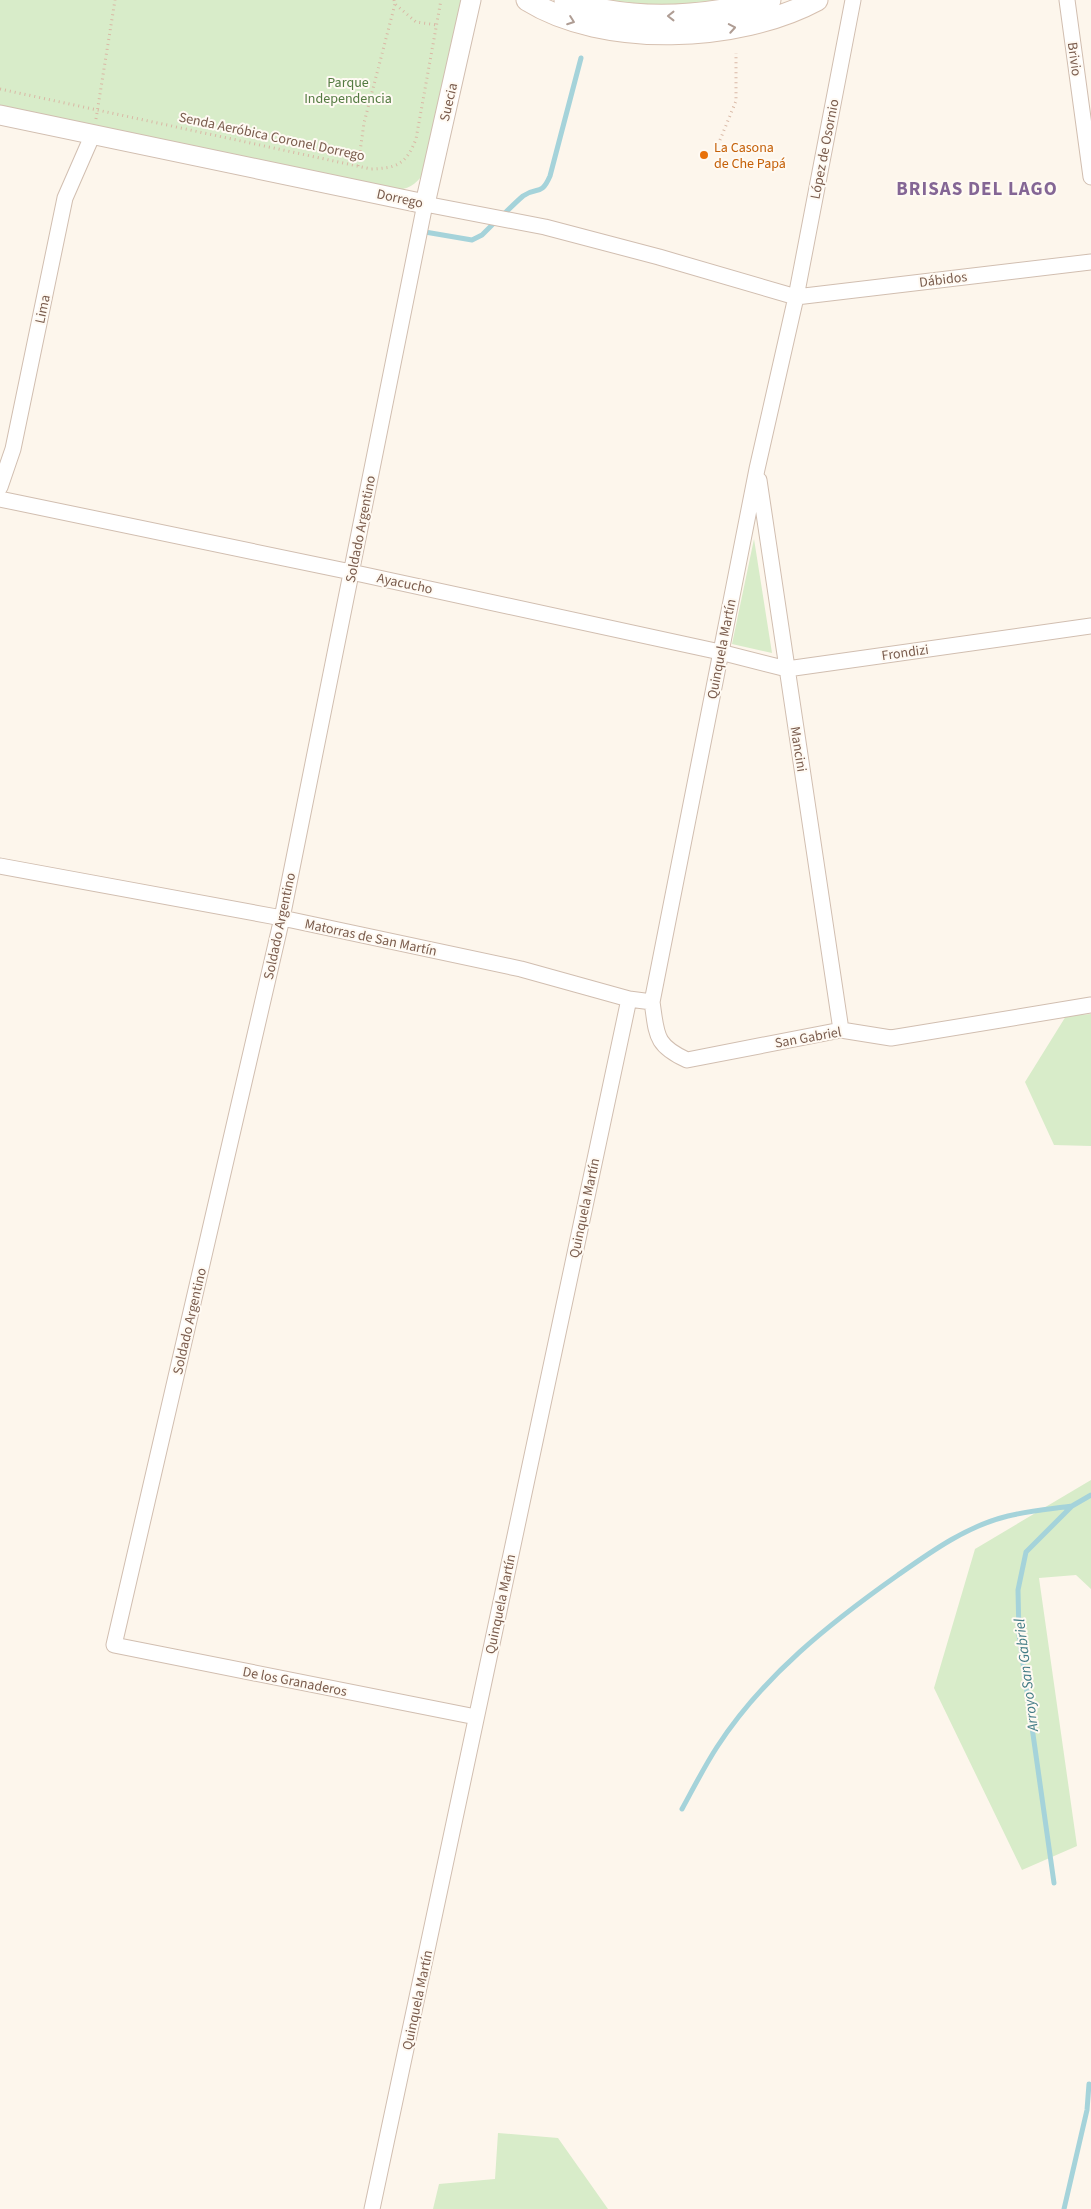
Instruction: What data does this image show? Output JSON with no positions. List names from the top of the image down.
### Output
{
  "streets": {
    "street": [
      "Brivio",
      "Suecia",
      "López de Osornio",
      "Dorrego",
      "Dábidos",
      "Lima",
      "Soldado Argentino",
      "Ayacucho",
      "Quinquela Martín",
      "Frondizi",
      "Mancini",
      "Matorras de San Martín",
      "San Gabriel",
      "De los Granaderos"
    ],
    "path": ["Senda Aeróbica Coronel Dorrego"]
  },
  "crossings": [
    ["Suecia", "Dorrego"],
    ["Suecia", "Soldado Argentino"],
    ["López de Osornio", "Dorrego"],
    ["López de Osornio", "Dábidos"],
    ["López de Osornio", "Quinquela Martín"],
    ["Dorrego", "Dábidos"],
    ["Dorrego", "Lima"],
    ["Dorrego", "Soldado Argentino"],
    ["Dorrego", "Quinquela Martín"],
    ["Dábidos", "Quinquela Martín"],
    ["Soldado Argentino", "Ayacucho"],
    ["Soldado Argentino", "Matorras de San Martín"],
    ["Soldado Argentino", "De los Granaderos"],
    ["Ayacucho", "Quinquela Martín"],
    ["Ayacucho", "Frondizi"],
    ["Quinquela Martín", "Frondizi"],
    ["Quinquela Martín", "Mancini"],
    ["Quinquela Martín", "Matorras de San Martín"],
    ["Quinquela Martín", "San Gabriel"],
    ["Quinquela Martín", "De los Granaderos"],
    ["Frondizi", "Mancini"],
    ["Mancini", "San Gabriel"],
    ["Matorras de San Martín", "San Gabriel"]
  ],
  "districts": ["BRISAS DEL LAGO"],
  "water": ["Arroyo San Gabriel"],
  "parks": ["Parque Independencia"],
  "places": ["La Casona de Che Papá"]
}
